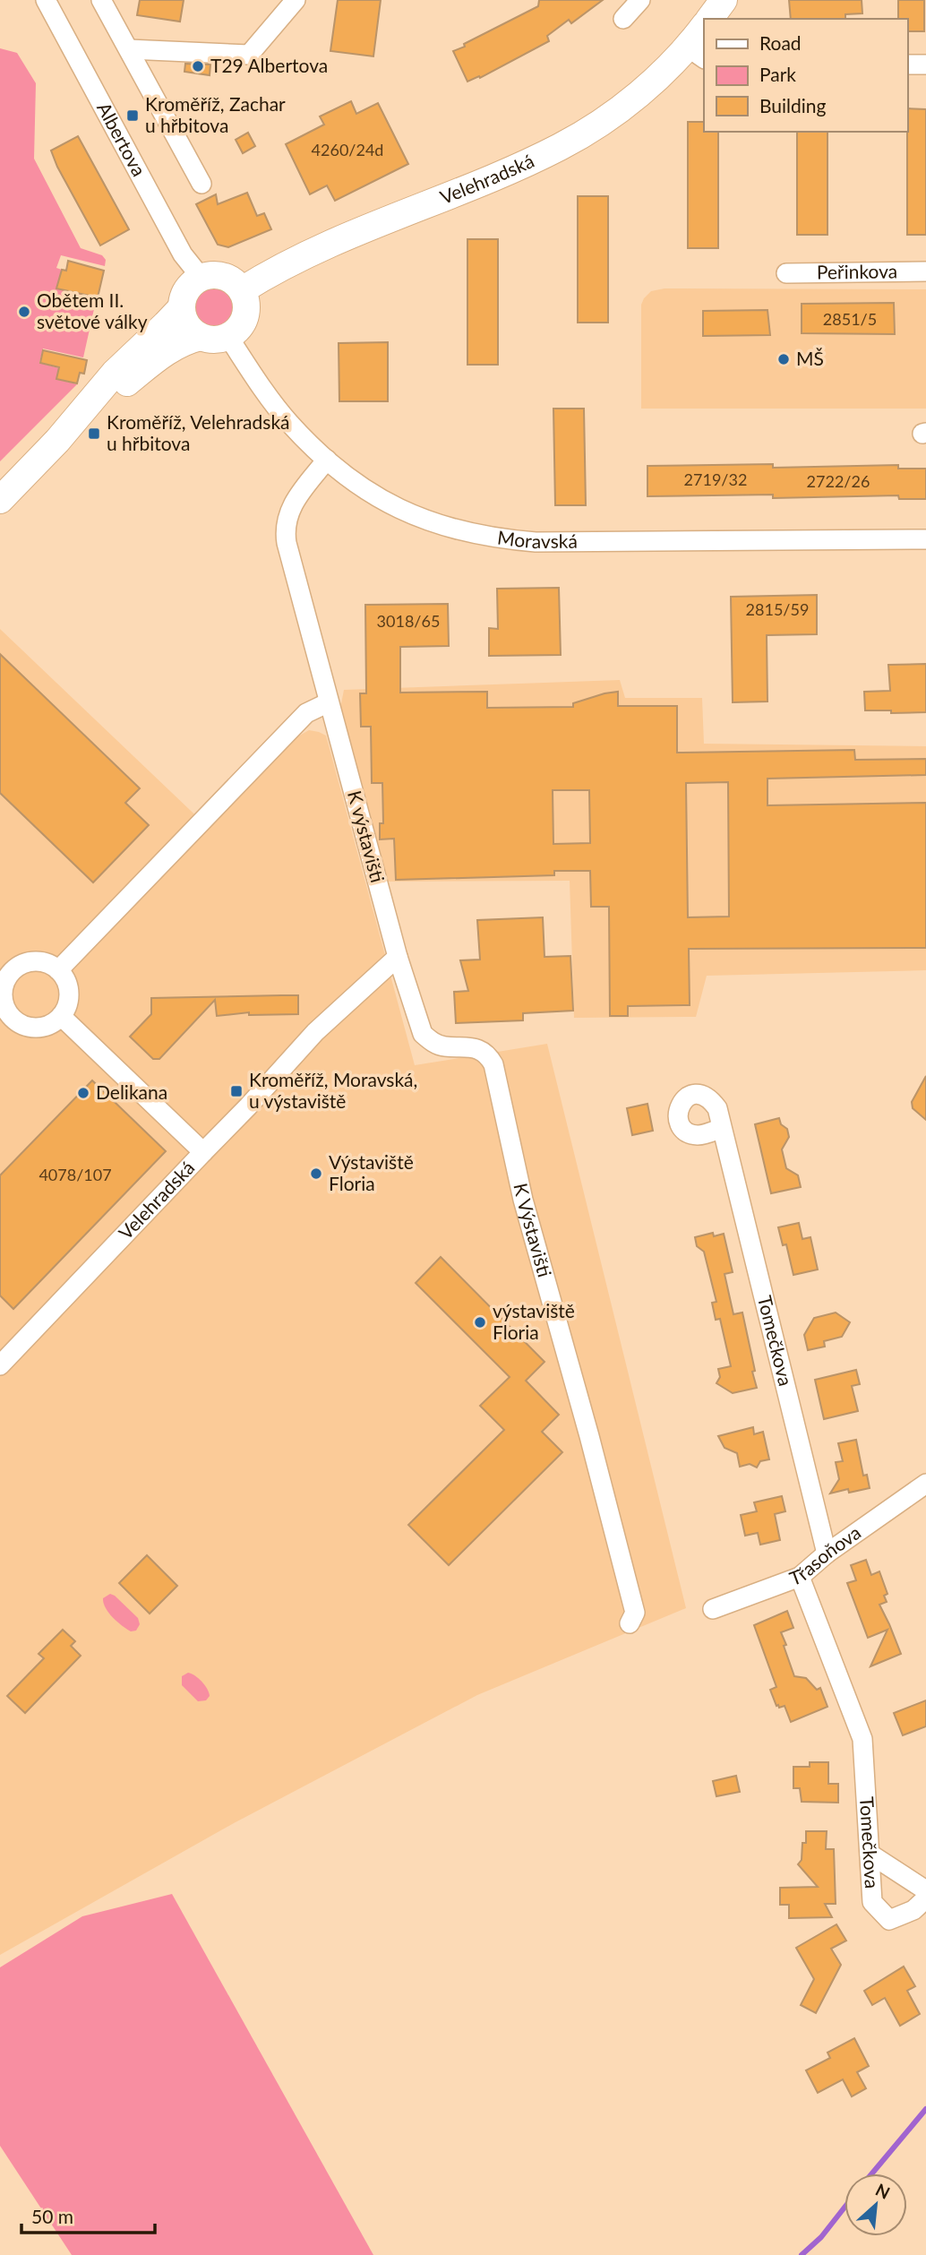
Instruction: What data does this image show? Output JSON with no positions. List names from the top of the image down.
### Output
{
  "streets": {
    "main road": ["Velehradská"],
    "street": [
      "Albertova",
      "Peřinkova",
      "Moravská",
      "K výstavišti",
      "K Výstavišti",
      "Tomečkova",
      "Třasoňova"
    ]
  },
  "crossings": [
    ["Albertova", "Velehradská"],
    ["Albertova", "Moravská"],
    ["Velehradská", "Moravská"],
    ["Moravská", "K výstavišti"],
    ["K výstavišti", "K Výstavišti"],
    ["Tomečkova", "Třasoňova"]
  ],
  "places": {
    "other": [
      "T29 Albertova",
      "Obětem II. světové války",
      "MŠ",
      "Delikana",
      "Výstaviště Floria",
      "výstaviště Floria"
    ],
    "transit": ["Kroměříž, Zachar u hřbitova", "Kroměříž, Velehradská u hřbitova", "Kroměříž, Moravská, u výstaviště"]
  },
  "house_numbers": [
    "4260/24d",
    "2851/5",
    "2719/32",
    "2722/26",
    "2815/59",
    "3018/65",
    "4078/107"
  ],
  "legend": ["Road", "Park", "Building"],
  "scale_bar": "50 m",
  "north": "top right"
}
